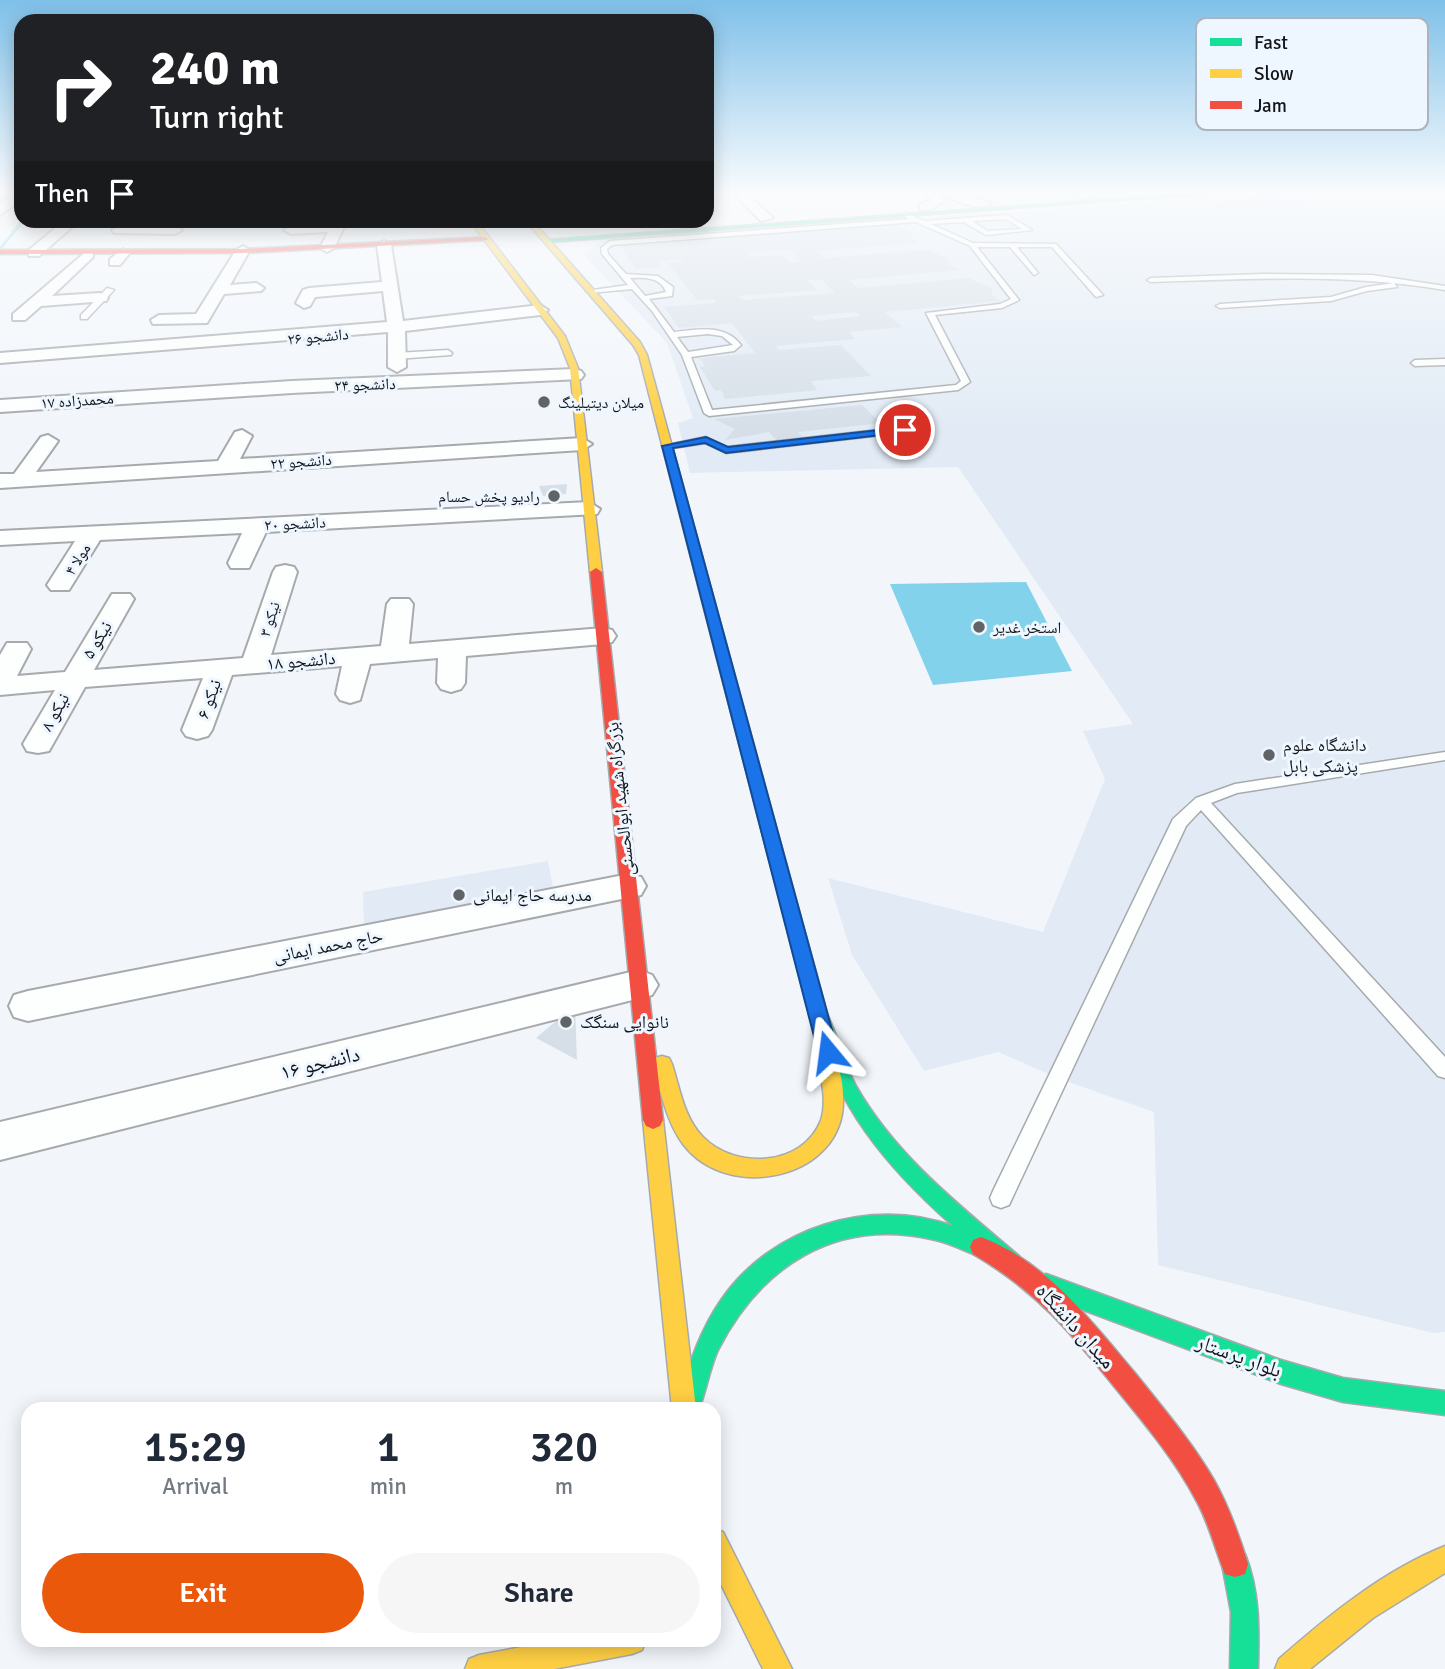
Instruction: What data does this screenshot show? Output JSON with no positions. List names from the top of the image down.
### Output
{
  "streets": {
    "main road": ["بزرگراه شهید ابوالحسنی", "میدان دانشگاه", "بلوار پرستار"],
    "street": [
      "دانشجو ۲۶",
      "دانشجو ۲۴",
      "محمدزاده ۱۷",
      "دانشجو ۲۲",
      "دانشجو ۲۰",
      "مولا ۴",
      "نیکو ۳",
      "نیکو ۵",
      "دانشجو ۱۸",
      "نیکو ۶",
      "نیکو ۸",
      "حاج محمد ایمانی",
      "دانشجو ۱۶"
    ]
  },
  "crossings": [
    ["دانشجو ۲۶", "بزرگراه شهید ابوالحسنی"],
    ["دانشجو ۲۴", "محمدزاده ۱۷"],
    ["دانشجو ۲۴", "بزرگراه شهید ابوالحسنی"],
    ["دانشجو ۲۲", "بزرگراه شهید ابوالحسنی"],
    ["دانشجو ۲۰", "مولا ۴"],
    ["دانشجو ۲۰", "بزرگراه شهید ابوالحسنی"],
    ["نیکو ۳", "دانشجو ۱۸"],
    ["نیکو ۵", "دانشجو ۱۸"],
    ["نیکو ۵", "نیکو ۸"],
    ["دانشجو ۱۸", "نیکو ۶"],
    ["دانشجو ۱۸", "نیکو ۸"],
    ["دانشجو ۱۸", "بزرگراه شهید ابوالحسنی"],
    ["بزرگراه شهید ابوالحسنی", "حاج محمد ایمانی"],
    ["بزرگراه شهید ابوالحسنی", "دانشجو ۱۶"],
    ["میدان دانشگاه", "بلوار پرستار"]
  ],
  "places": [
    "میلان دیتیلینگ",
    "رادیو پخش حسام",
    "استخر غدیر",
    "دانشگاه علوم پزشکی بابل",
    "مدرسه حاج ایمانی",
    "نانوایی سنگک"
  ],
  "legend": ["Fast", "Slow", "Jam"],
  "page": {
    "turn": ["240 m", "Turn right"],
    "then": "Then",
    "eta": [
      "15:29",
      "Arrival",
      "1",
      "min",
      "320",
      "m"
    ],
    "buttons": ["Exit", "Share"]
  }
}
